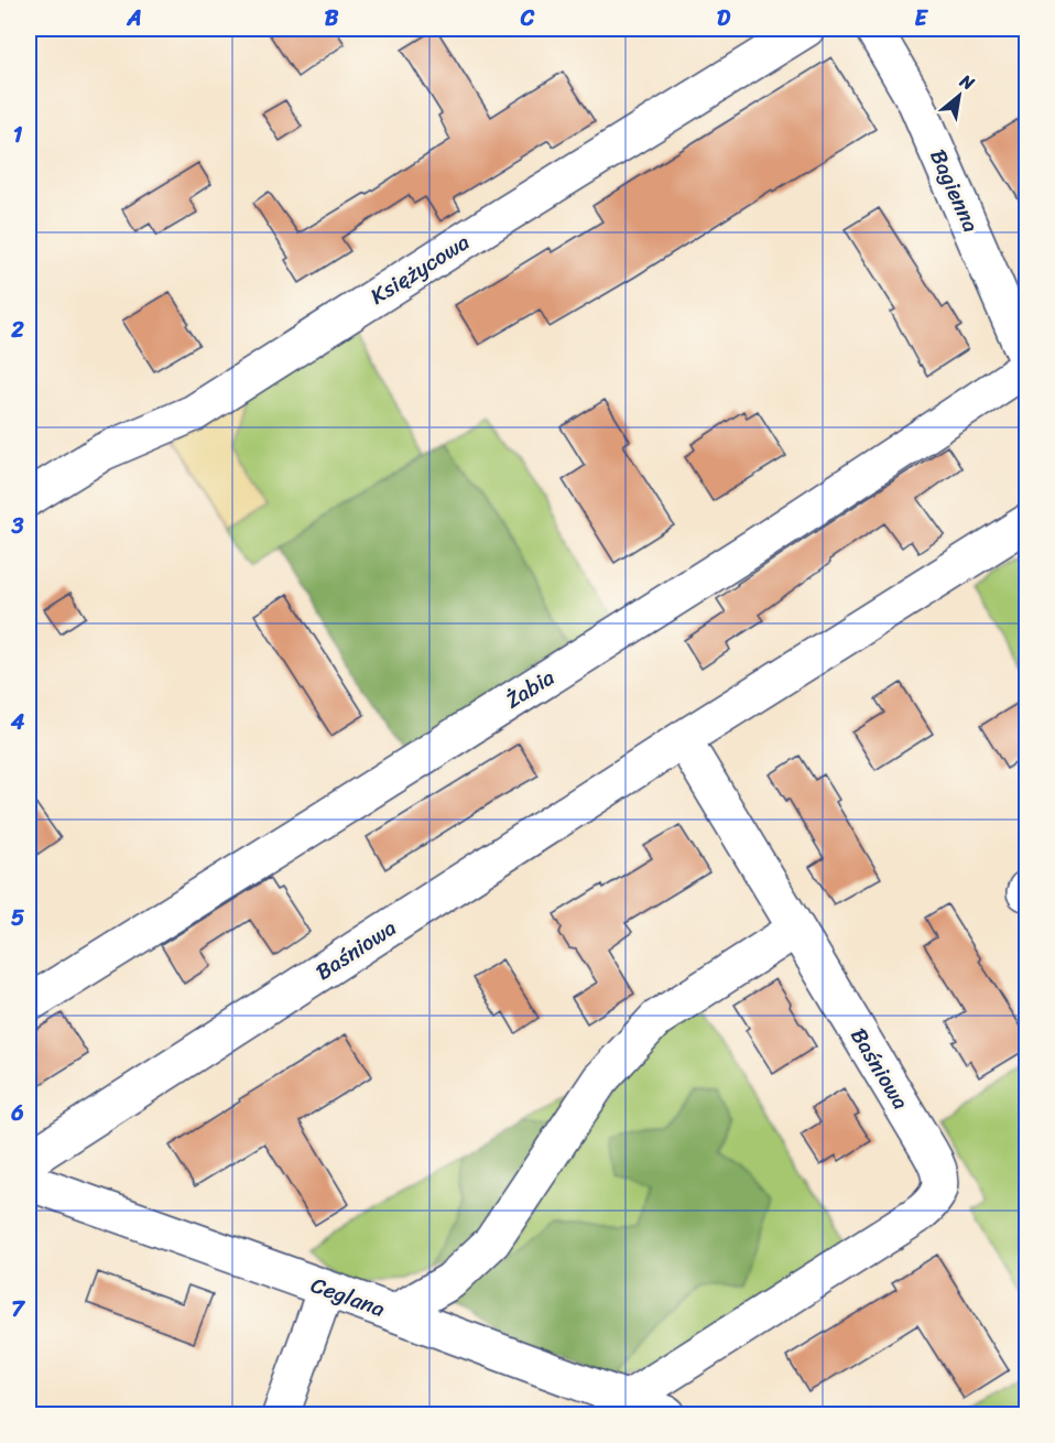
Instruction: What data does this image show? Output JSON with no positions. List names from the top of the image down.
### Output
{
  "streets": {
    "street": [
      "Bagienna",
      "Księżycowa",
      "Żabia",
      "Baśniowa",
      "Ceglana"
    ]
  },
  "crossings": [
    ["Baśniowa", "Ceglana"]
  ],
  "north": "top right",
  "grid": {
    "columns": [
      "A",
      "B",
      "C",
      "D",
      "E"
    ],
    "rows": [
      "1",
      "2",
      "3",
      "4",
      "5",
      "6",
      "7"
    ]
  }
}
